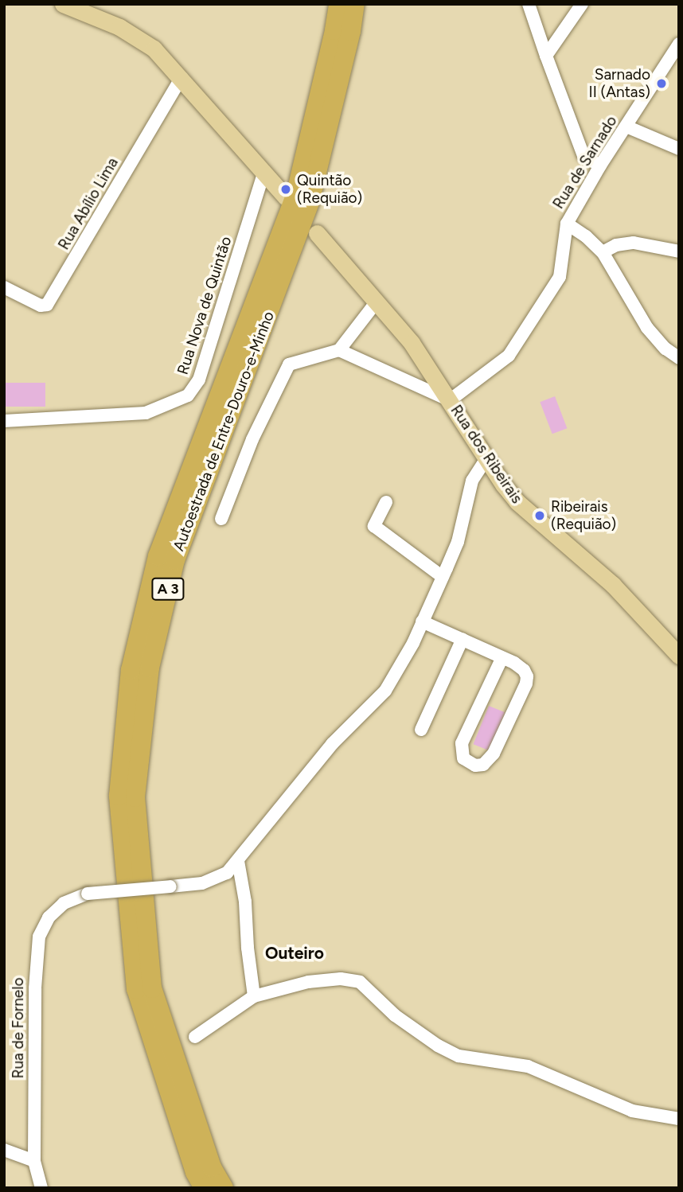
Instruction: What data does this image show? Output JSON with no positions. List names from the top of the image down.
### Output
{
  "streets": {
    "highway": ["Autoestrada de Entre-Douro-e-Minho", "A 3"],
    "main road": ["Rua dos Ribeirais"],
    "street": [
      "Rua de Sarnado",
      "Rua Abílio Lima",
      "Rua Nova de Quintão",
      "Rua de Fornelo"
    ]
  },
  "crossings": [
    ["Rua de Sarnado", "Rua dos Ribeirais"],
    ["Rua dos Ribeirais", "Rua de Fornelo"]
  ],
  "districts": ["Outeiro"],
  "places": ["Sarnado II (Antas)", "Quintão (Requião)", "Ribeirais (Requião)"]
}
